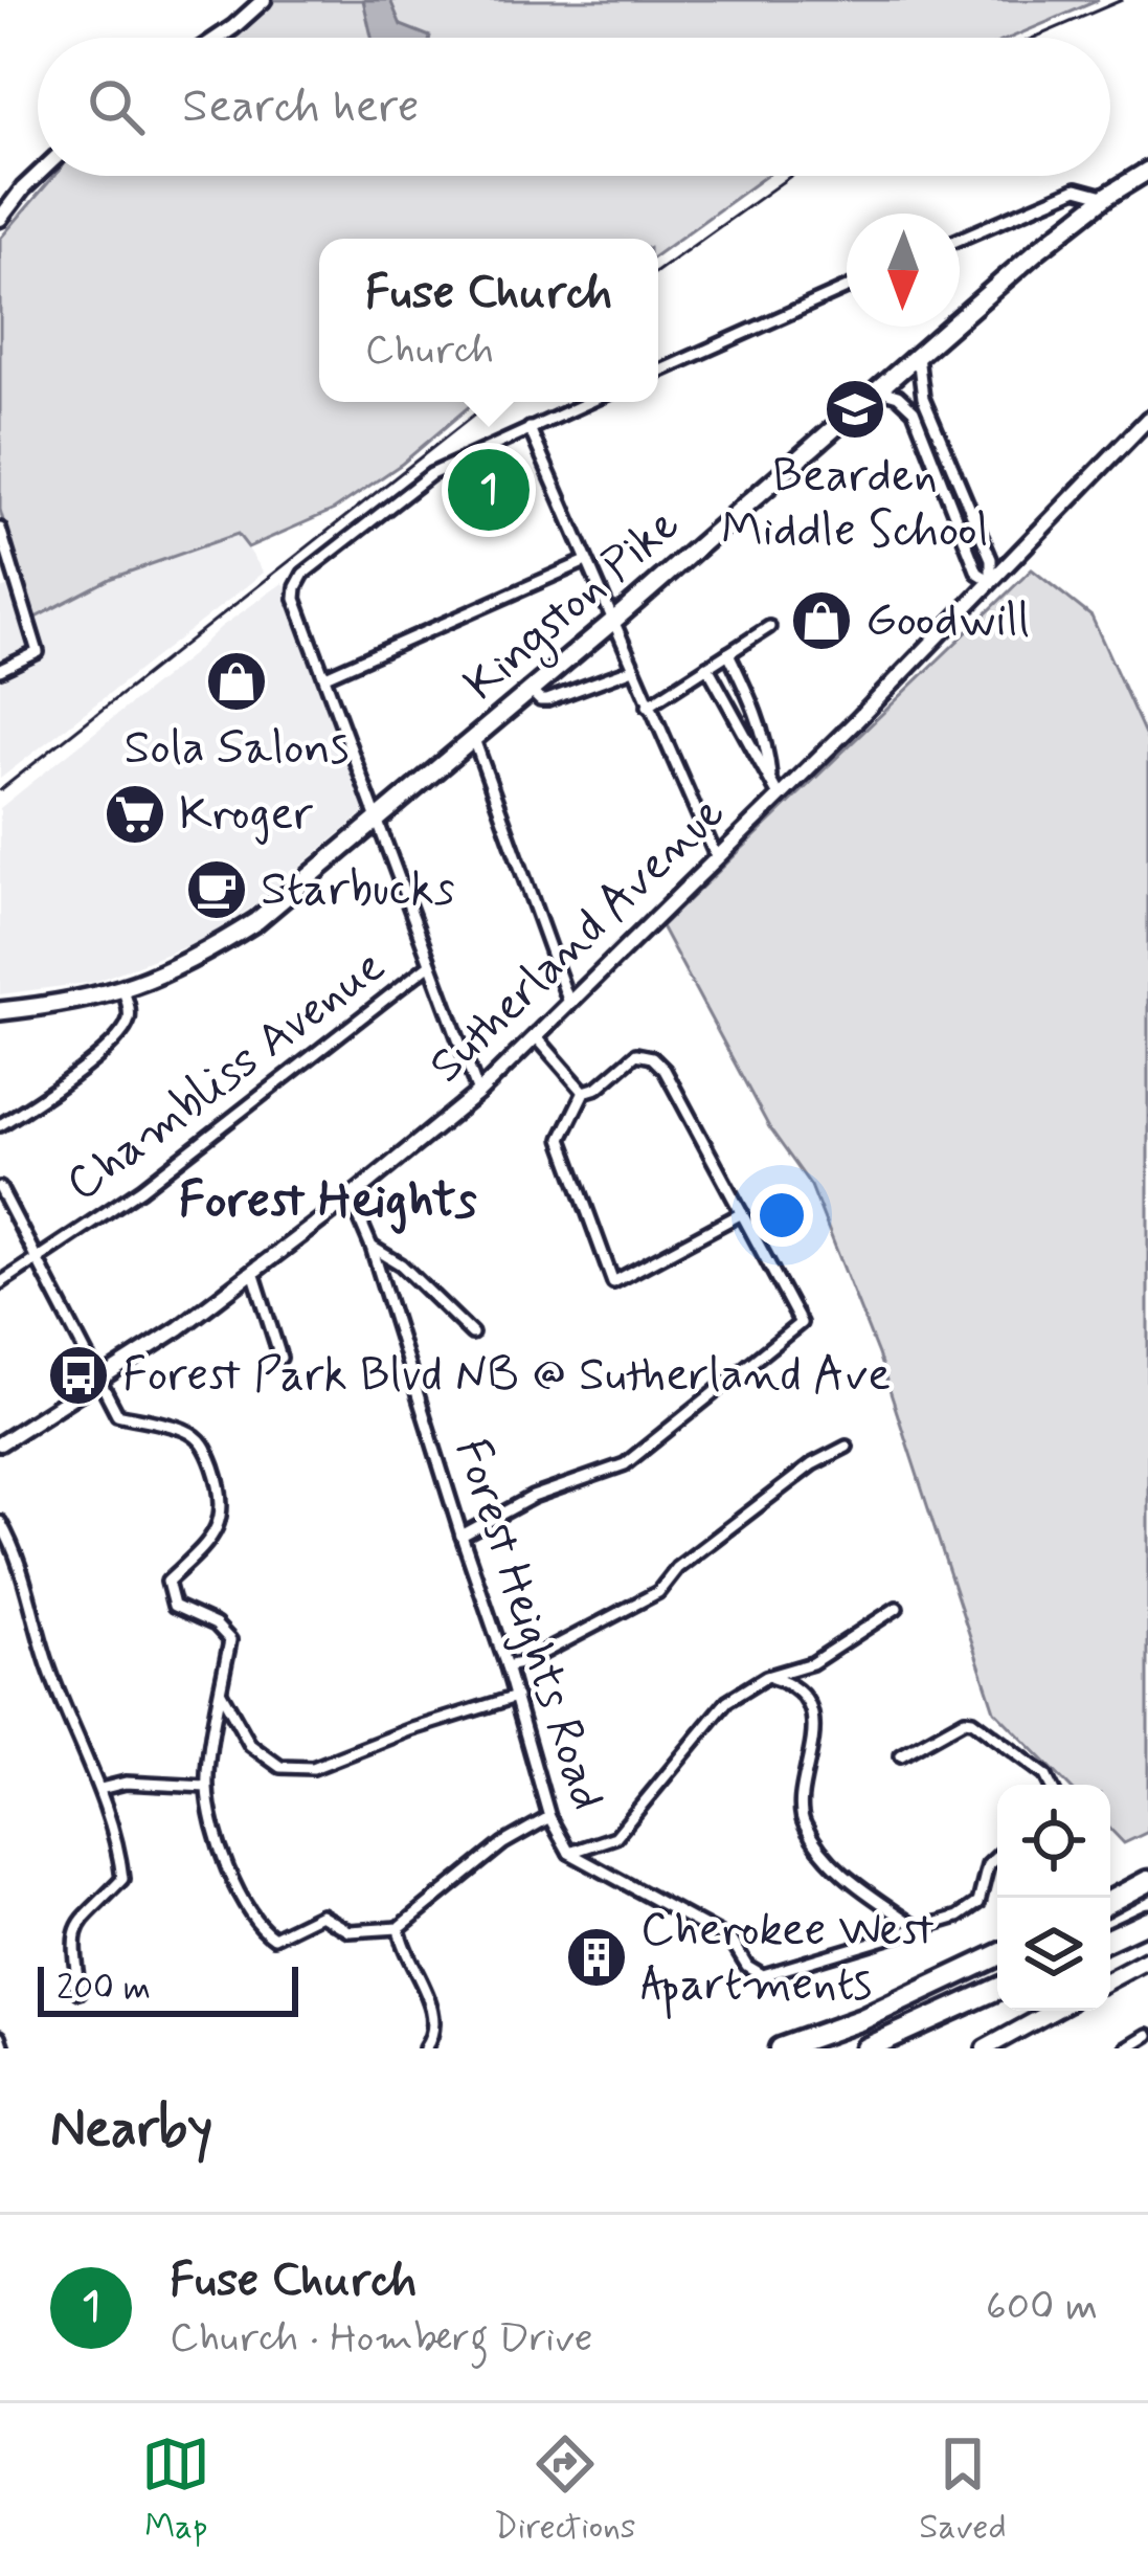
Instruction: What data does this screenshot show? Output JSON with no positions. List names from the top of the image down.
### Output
{
  "streets": {
    "main road": ["Kingston Pike"],
    "street": ["Sutherland Avenue", "Chambliss Avenue", "Forest Heights Road"]
  },
  "crossings": [
    ["Sutherland Avenue", "Forest Heights Road"]
  ],
  "districts": ["Forest Heights"],
  "places": {
    "school or university": ["Bearden Middle School"],
    "shop": ["Goodwill", "Sola Salons"],
    "supermarket": ["Kroger"],
    "cafe": ["Starbucks"],
    "bus stop": ["Forest Park Blvd NB @ Sutherland Ave"],
    "building": ["Cherokee West Apartments"]
  },
  "scale_bar": "200 m",
  "north": "bottom",
  "page": {
    "search": "Search here",
    "popup": ["Fuse Church", "Church"],
    "pins": "1",
    "scale": "200 m",
    "heading": "Nearby",
    "list": [
      {
        "mark": "1",
        "name": "Fuse Church",
        "note": "Church · Homberg Drive",
        "value": "600 m"
      }
    ],
    "nav": ["Map", "Directions", "Saved"]
  }
}
